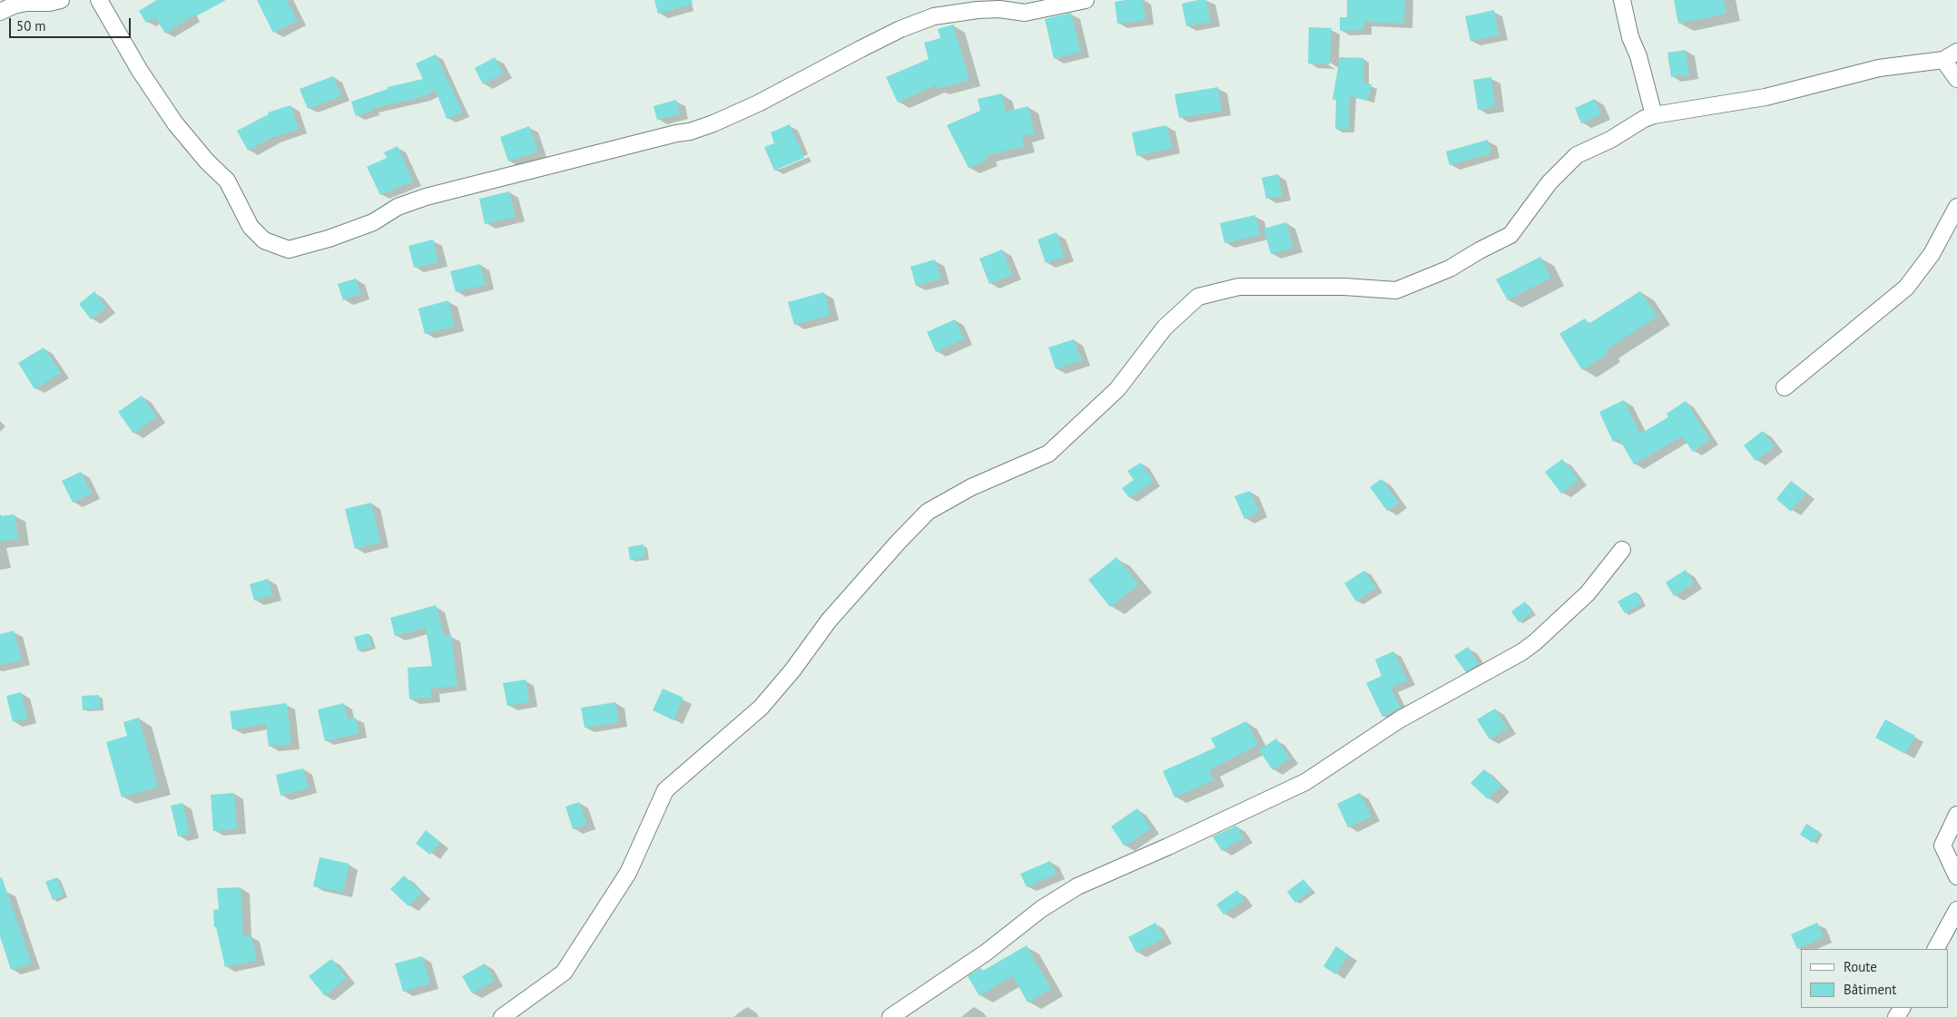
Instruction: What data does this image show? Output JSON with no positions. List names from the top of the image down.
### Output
{
  "legend": ["Route", "Bâtiment"],
  "scale_bar": "50 m"
}
